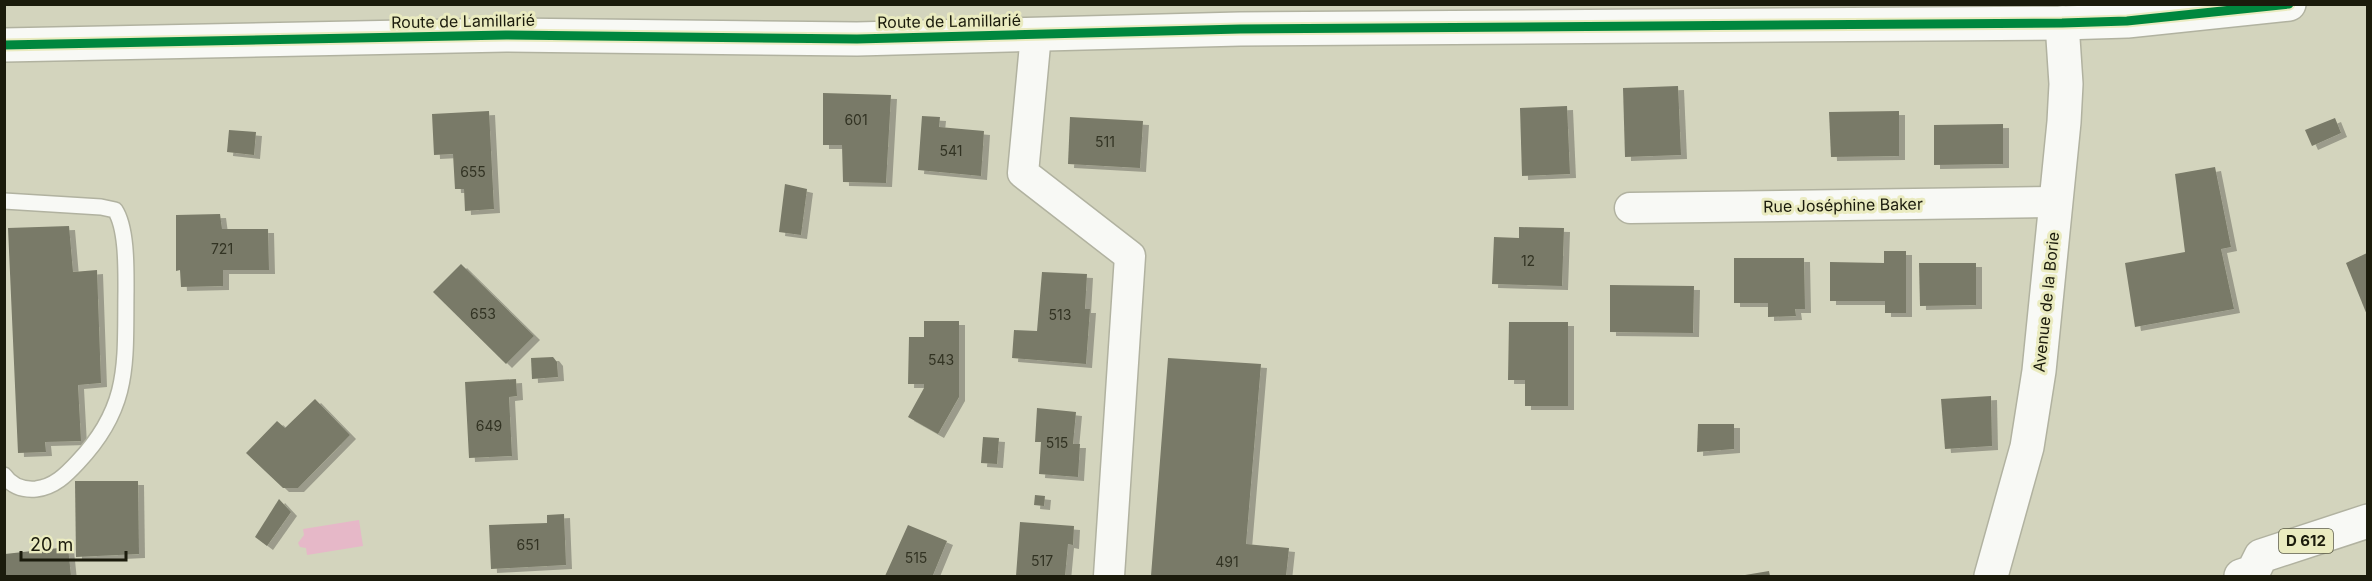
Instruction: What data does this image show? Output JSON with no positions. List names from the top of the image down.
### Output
{
  "streets": {
    "main road": ["Route de Lamillarié", "Avenue de la Borie", "D 612"],
    "street": ["Rue Joséphine Baker"]
  },
  "crossings": [
    ["Route de Lamillarié", "Avenue de la Borie"],
    ["Rue Joséphine Baker", "Avenue de la Borie"]
  ],
  "house_numbers": [
    "601",
    "511",
    "541",
    "655",
    "721",
    "12",
    "653",
    "513",
    "543",
    "649",
    "515",
    "651",
    "515",
    "517",
    "491"
  ],
  "scale_bar": "20 m"
}
